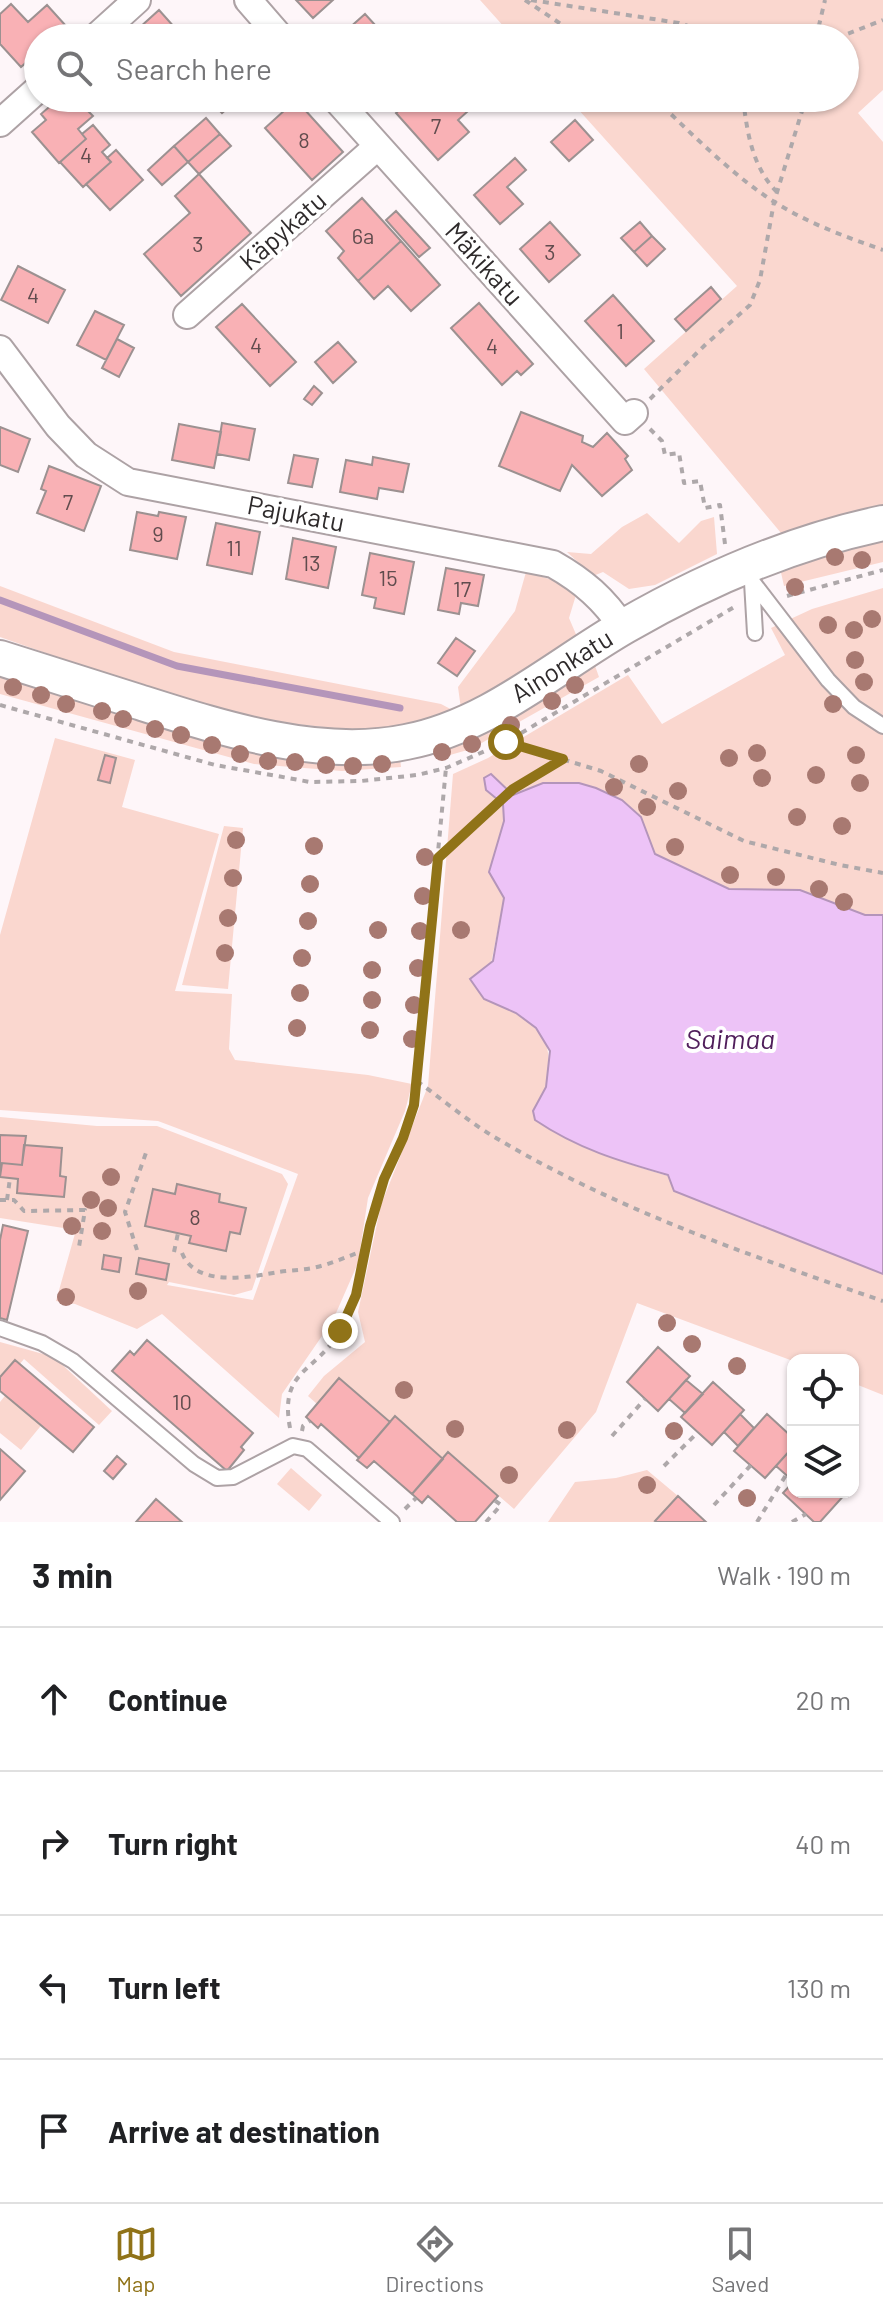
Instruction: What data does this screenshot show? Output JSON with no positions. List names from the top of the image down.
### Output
{
  "streets": {
    "street": [
      "Käpykatu",
      "Mäkikatu",
      "Pajukatu",
      "Ainonkatu"
    ]
  },
  "crossings": [
    ["Käpykatu", "Mäkikatu"],
    ["Pajukatu", "Ainonkatu"]
  ],
  "water": ["Saimaa"],
  "house_numbers": [
    "7",
    "8",
    "4",
    "6a",
    "3",
    "3",
    "4",
    "1",
    "4",
    "4",
    "7",
    "9",
    "11",
    "13",
    "15",
    "17",
    "8",
    "10"
  ],
  "page": {
    "search": "Search here",
    "heading": ["3 min", "Walk · 190 m"],
    "list": [
      ["Continue", "20 m"],
      ["Turn right", "40 m"],
      ["Turn left", "130 m"],
      "Arrive at destination"
    ],
    "nav": ["Map", "Directions", "Saved"]
  }
}
